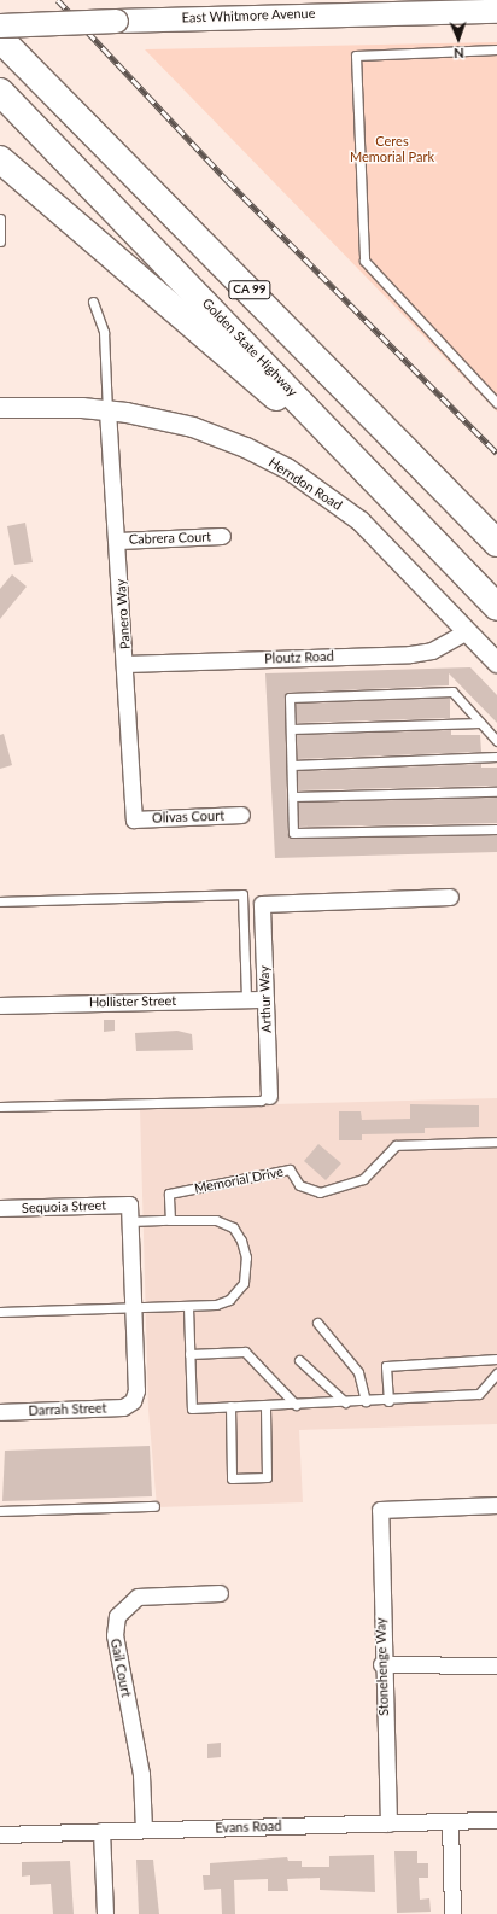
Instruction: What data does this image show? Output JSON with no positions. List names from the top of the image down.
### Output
{
  "streets": {
    "highway": ["CA 99", "Golden State Highway"],
    "main road": ["East Whitmore Avenue"],
    "street": [
      "Herndon Road",
      "Cabrera Court",
      "Panero Way",
      "Ploutz Road",
      "Olivas Court",
      "Arthur Way",
      "Hollister Street",
      "Sequoia Street",
      "Darrah Street",
      "Stonehenge Way",
      "Gail Court",
      "Evans Road"
    ],
    "lane": ["Memorial Drive"]
  },
  "crossings": [
    ["Herndon Road", "Panero Way"],
    ["Herndon Road", "Ploutz Road"],
    ["Cabrera Court", "Panero Way"],
    ["Panero Way", "Ploutz Road"],
    ["Panero Way", "Olivas Court"],
    ["Arthur Way", "Hollister Street"],
    ["Stonehenge Way", "Evans Road"],
    ["Gail Court", "Evans Road"]
  ],
  "parks": ["Ceres Memorial Park"],
  "north": "bottom"
}
